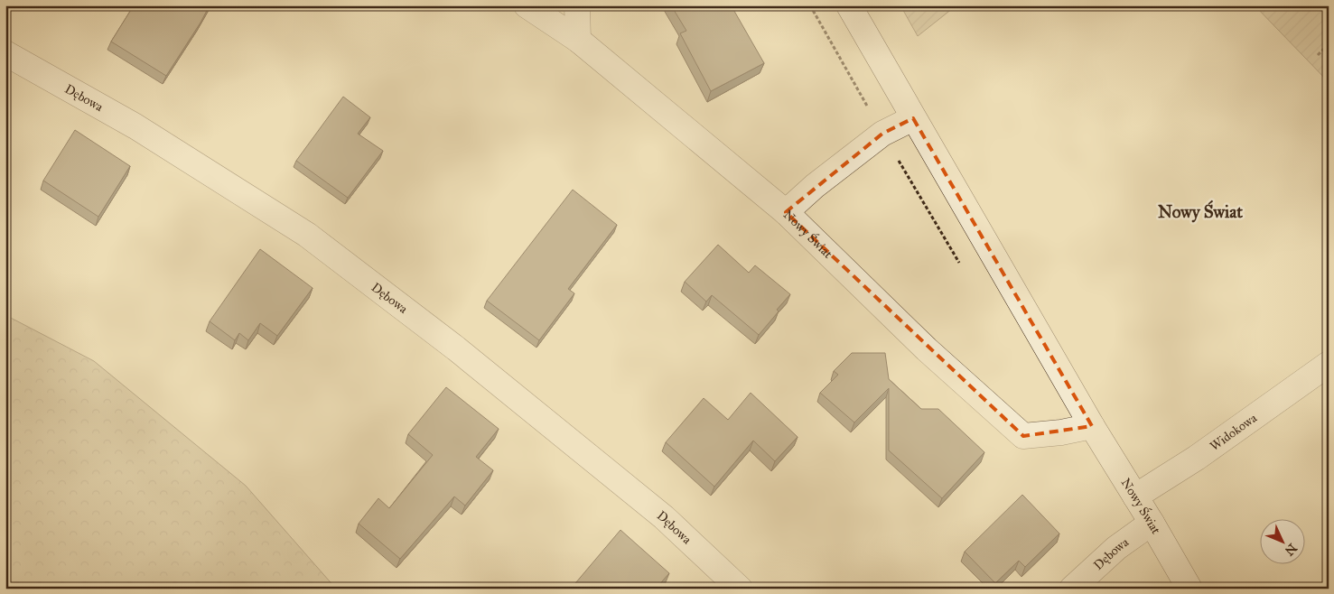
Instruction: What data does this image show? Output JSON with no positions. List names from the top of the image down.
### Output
{
  "streets": {
    "street": ["Dębowa", "Nowy Świat", "Widokowa"]
  },
  "crossings": [
    ["Dębowa", "Nowy Świat"],
    ["Nowy Świat", "Widokowa"]
  ],
  "districts": ["Nowy Świat"],
  "north": "bottom right"
}
